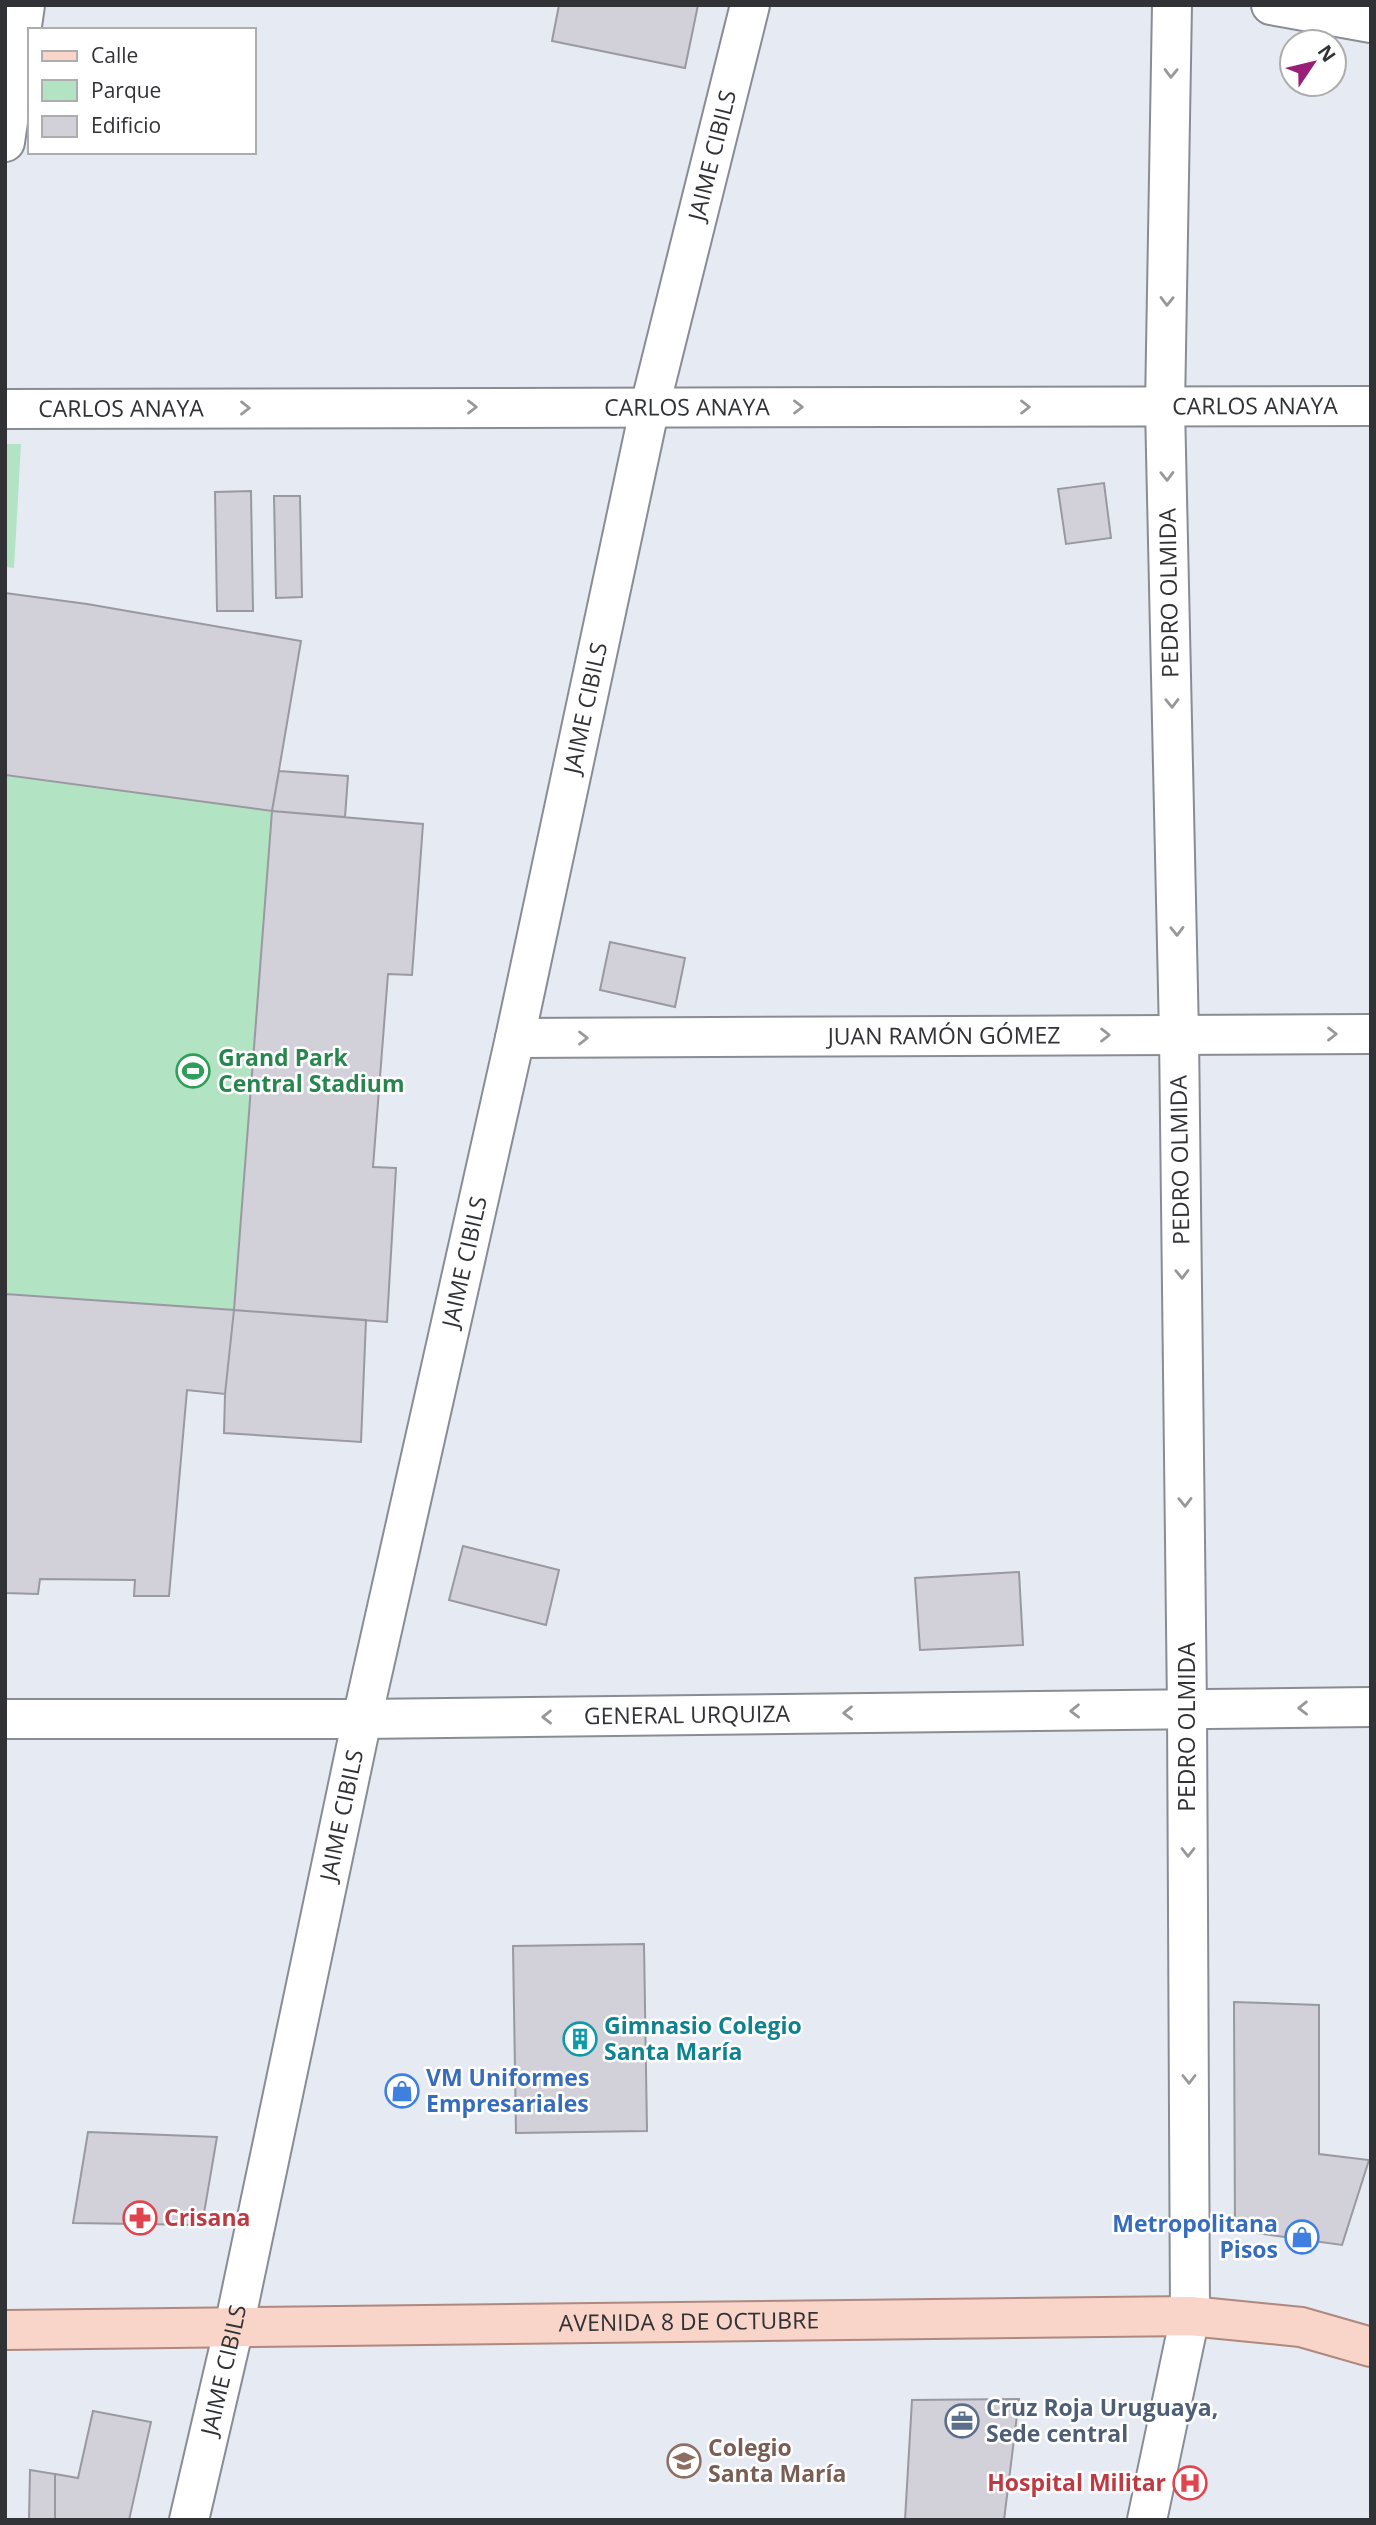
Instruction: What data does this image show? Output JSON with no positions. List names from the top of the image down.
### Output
{
  "streets": {
    "main road": ["AVENIDA 8 DE OCTUBRE"],
    "street": [
      "JAIME CIBILS",
      "CARLOS ANAYA",
      "PEDRO OLMIDA",
      "JUAN RAMÓN GÓMEZ",
      "GENERAL URQUIZA"
    ]
  },
  "crossings": [
    ["JAIME CIBILS", "CARLOS ANAYA"],
    ["JAIME CIBILS", "JUAN RAMÓN GÓMEZ"],
    ["JAIME CIBILS", "GENERAL URQUIZA"],
    ["JAIME CIBILS", "AVENIDA 8 DE OCTUBRE"],
    ["CARLOS ANAYA", "PEDRO OLMIDA"],
    ["PEDRO OLMIDA", "JUAN RAMÓN GÓMEZ"],
    ["PEDRO OLMIDA", "GENERAL URQUIZA"],
    ["PEDRO OLMIDA", "AVENIDA 8 DE OCTUBRE"]
  ],
  "one_way": [
    "CARLOS ANAYA",
    "PEDRO OLMIDA",
    "JUAN RAMÓN GÓMEZ",
    "GENERAL URQUIZA"
  ],
  "places": {
    "sports": ["Grand Park Central Stadium"],
    "building": ["Gimnasio Colegio Santa María"],
    "shop": ["VM Uniformes Empresariales", "Metropolitana Pisos"],
    "pharmacy": ["Crisana"],
    "office": ["Cruz Roja Uruguaya, Sede central"],
    "school or university": ["Colegio Santa María"],
    "hospital": ["Hospital Militar"]
  },
  "legend": ["Calle", "Parque", "Edificio"],
  "north": "top right"
}
